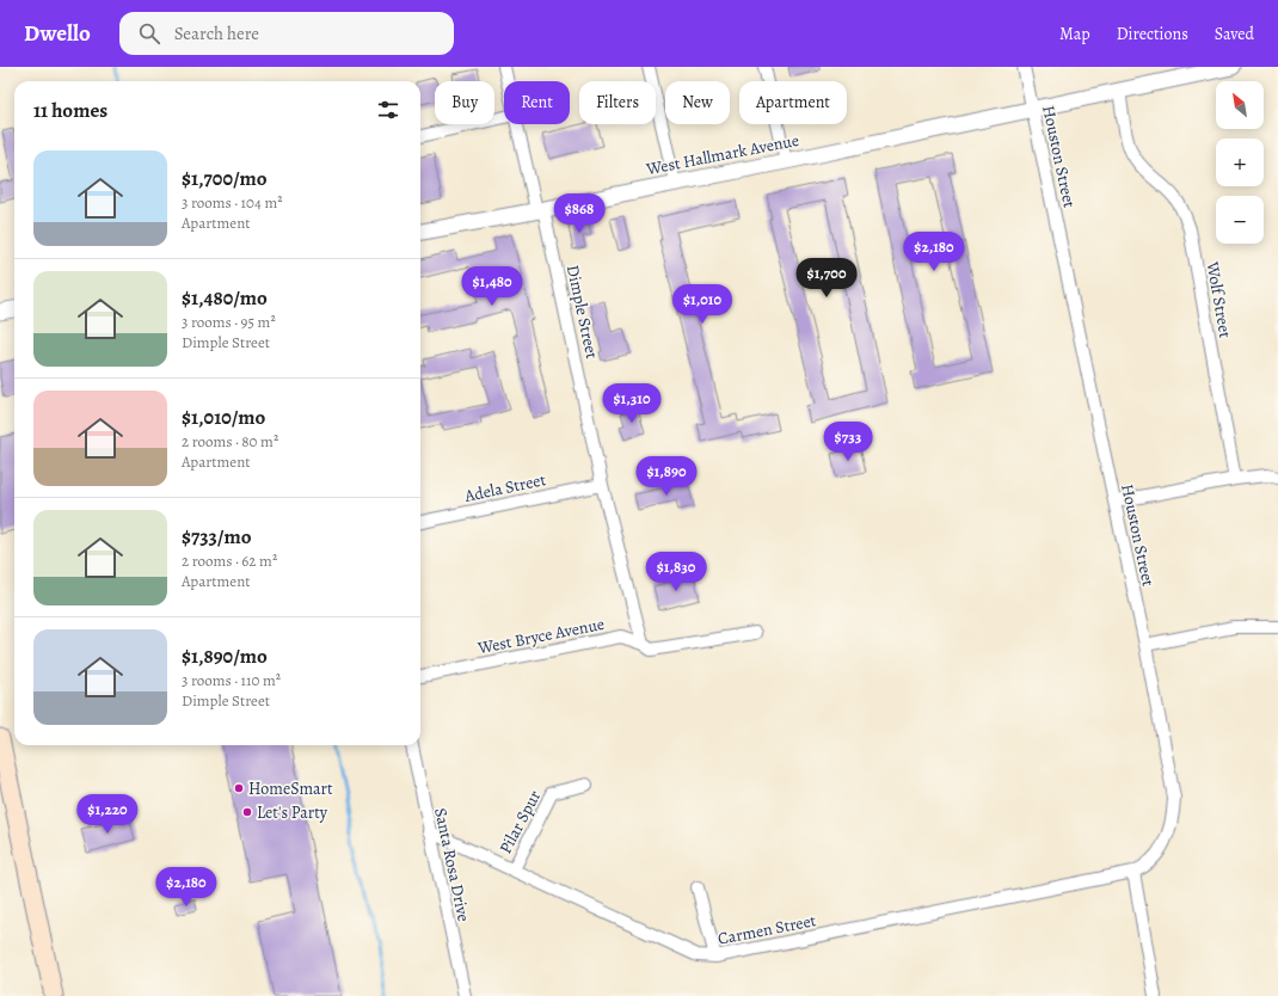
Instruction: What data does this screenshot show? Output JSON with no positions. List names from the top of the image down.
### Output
{
  "streets": {
    "street": [
      "West Hallmark Avenue",
      "Houston Street",
      "Wolf Street",
      "Dimple Street",
      "Adela Street",
      "West Bryce Avenue",
      "Pilar Spur",
      "Santa Rosa Drive",
      "Carmen Street"
    ]
  },
  "crossings": [
    ["West Hallmark Avenue", "Houston Street"],
    ["West Hallmark Avenue", "Wolf Street"],
    ["West Hallmark Avenue", "Dimple Street"],
    ["Houston Street", "Carmen Street"],
    ["Dimple Street", "Adela Street"],
    ["Dimple Street", "West Bryce Avenue"],
    ["Pilar Spur", "Carmen Street"],
    ["Santa Rosa Drive", "Carmen Street"]
  ],
  "places": ["HomeSmart", "Let's Party"],
  "north": "top left",
  "page": {
    "header": "Dwello",
    "search": "Search here",
    "nav": ["Map", "Directions", "Saved"],
    "map_buttons": ["+", "−"],
    "chip": [
      "Buy",
      "Rent",
      "Filters",
      "New",
      "Apartment"
    ],
    "heading": "11 homes",
    "list": [
      {
        "name": "$1,700/mo",
        "note": "3 rooms · 104 m² · Apartment"
      },
      {
        "name": "$1,480/mo",
        "note": "3 rooms · 95 m² · Dimple Street"
      },
      {
        "name": "$1,010/mo",
        "note": "2 rooms · 80 m² · Apartment"
      },
      {
        "name": "$733/mo",
        "note": "2 rooms · 62 m² · Apartment"
      },
      {
        "name": "$1,890/mo",
        "note": "3 rooms · 110 m² · Dimple Street"
      }
    ],
    "price": [
      "$868",
      "$2,180",
      "$1,700",
      "$1,480",
      "$1,010",
      "$1,310",
      "$733",
      "$1,890",
      "$1,830",
      "$1,220",
      "$2,180"
    ]
  }
}
